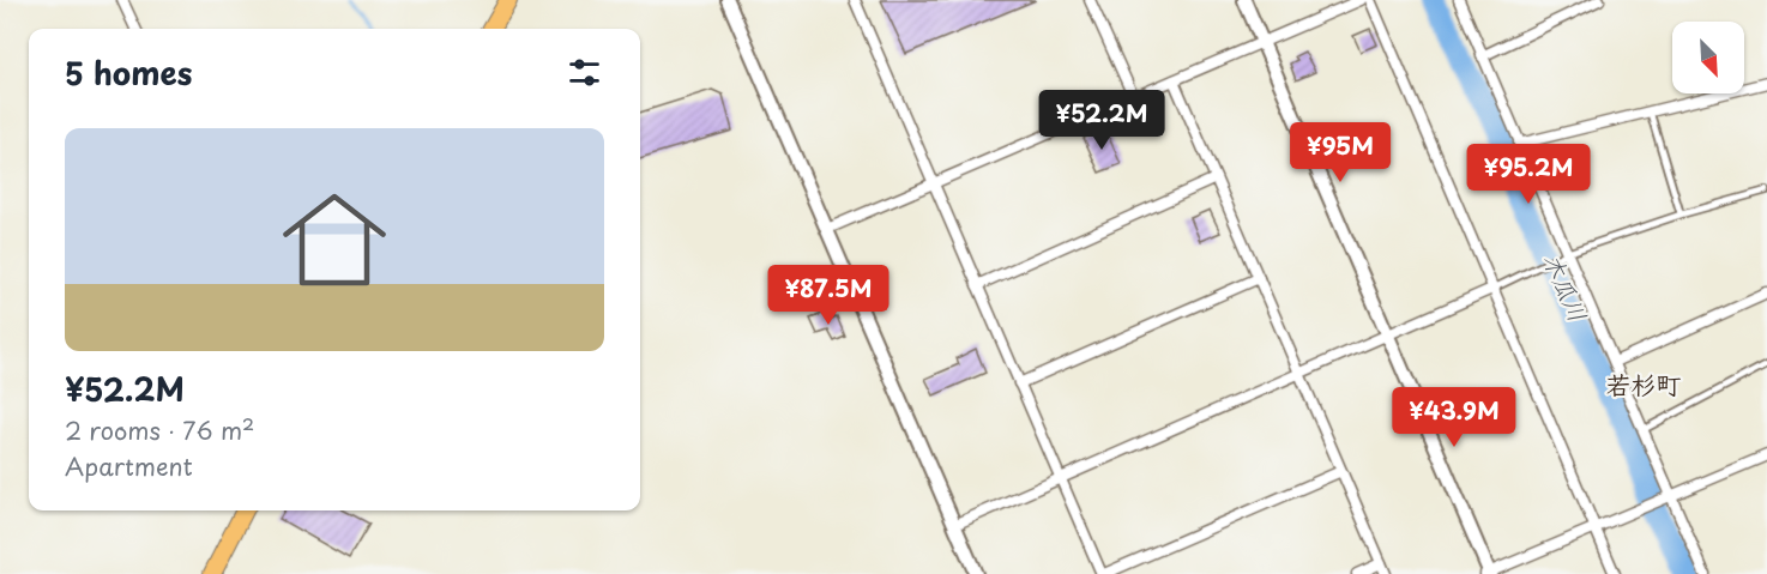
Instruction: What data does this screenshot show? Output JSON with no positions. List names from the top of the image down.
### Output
{
  "districts": ["若杉町"],
  "water": ["木瓜川"],
  "north": "bottom right",
  "page": {
    "heading": "5 homes",
    "price": [
      "¥52.2M",
      "¥95M",
      "¥95.2M",
      "¥87.5M",
      "¥43.9M"
    ],
    "list": [
      {
        "name": "¥52.2M",
        "note": "2 rooms · 76 m² · Apartment"
      }
    ]
  }
}
